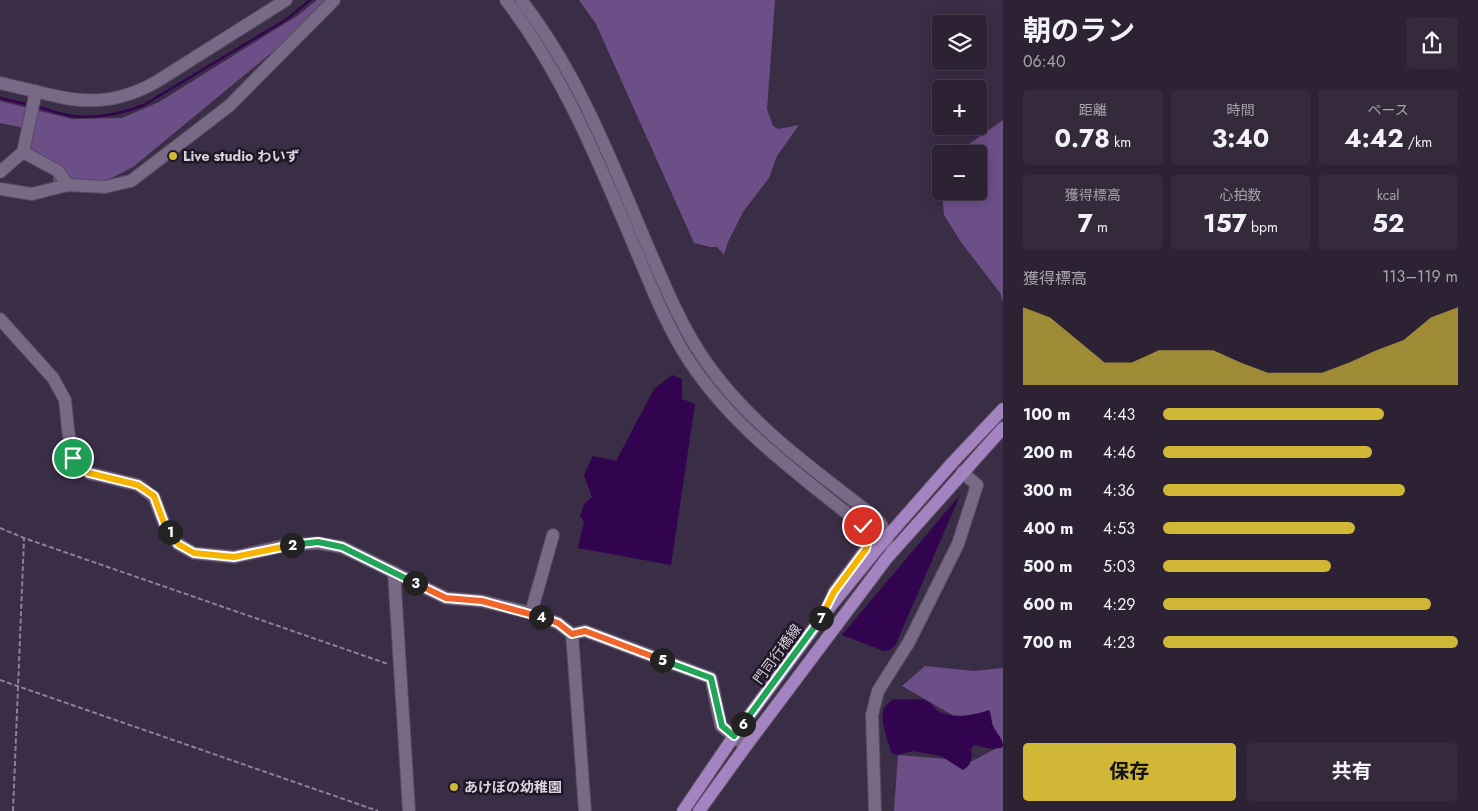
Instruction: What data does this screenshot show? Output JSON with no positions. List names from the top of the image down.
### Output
{
  "streets": {
    "main road": ["門司行橋線"]
  },
  "places": ["Live studio わいず", "あけぼの幼稚園"],
  "page": {
    "heading": ["朝のラン", "06:40"],
    "map_buttons": ["+", "−"],
    "stats": [
      ["距離", "0.78 km"],
      ["時間", "3:40"],
      ["ペース", "4:42 /km"],
      ["獲得標高", "7 m"],
      ["心拍数", "157 bpm"],
      ["kcal", "52"]
    ],
    "chart": ["獲得標高", "113–119 m"],
    "list": [
      {
        "name": "100 m",
        "note": "4:43"
      },
      {
        "name": "200 m",
        "note": "4:46"
      },
      {
        "name": "300 m",
        "note": "4:36"
      },
      {
        "name": "400 m",
        "note": "4:53"
      },
      {
        "name": "500 m",
        "note": "5:03"
      },
      {
        "name": "600 m",
        "note": "4:29"
      },
      {
        "name": "700 m",
        "note": "4:23"
      }
    ],
    "pins": [
      "1",
      "2",
      "3",
      "4",
      "7",
      "5",
      "6"
    ],
    "buttons": ["保存", "共有"]
  }
}
